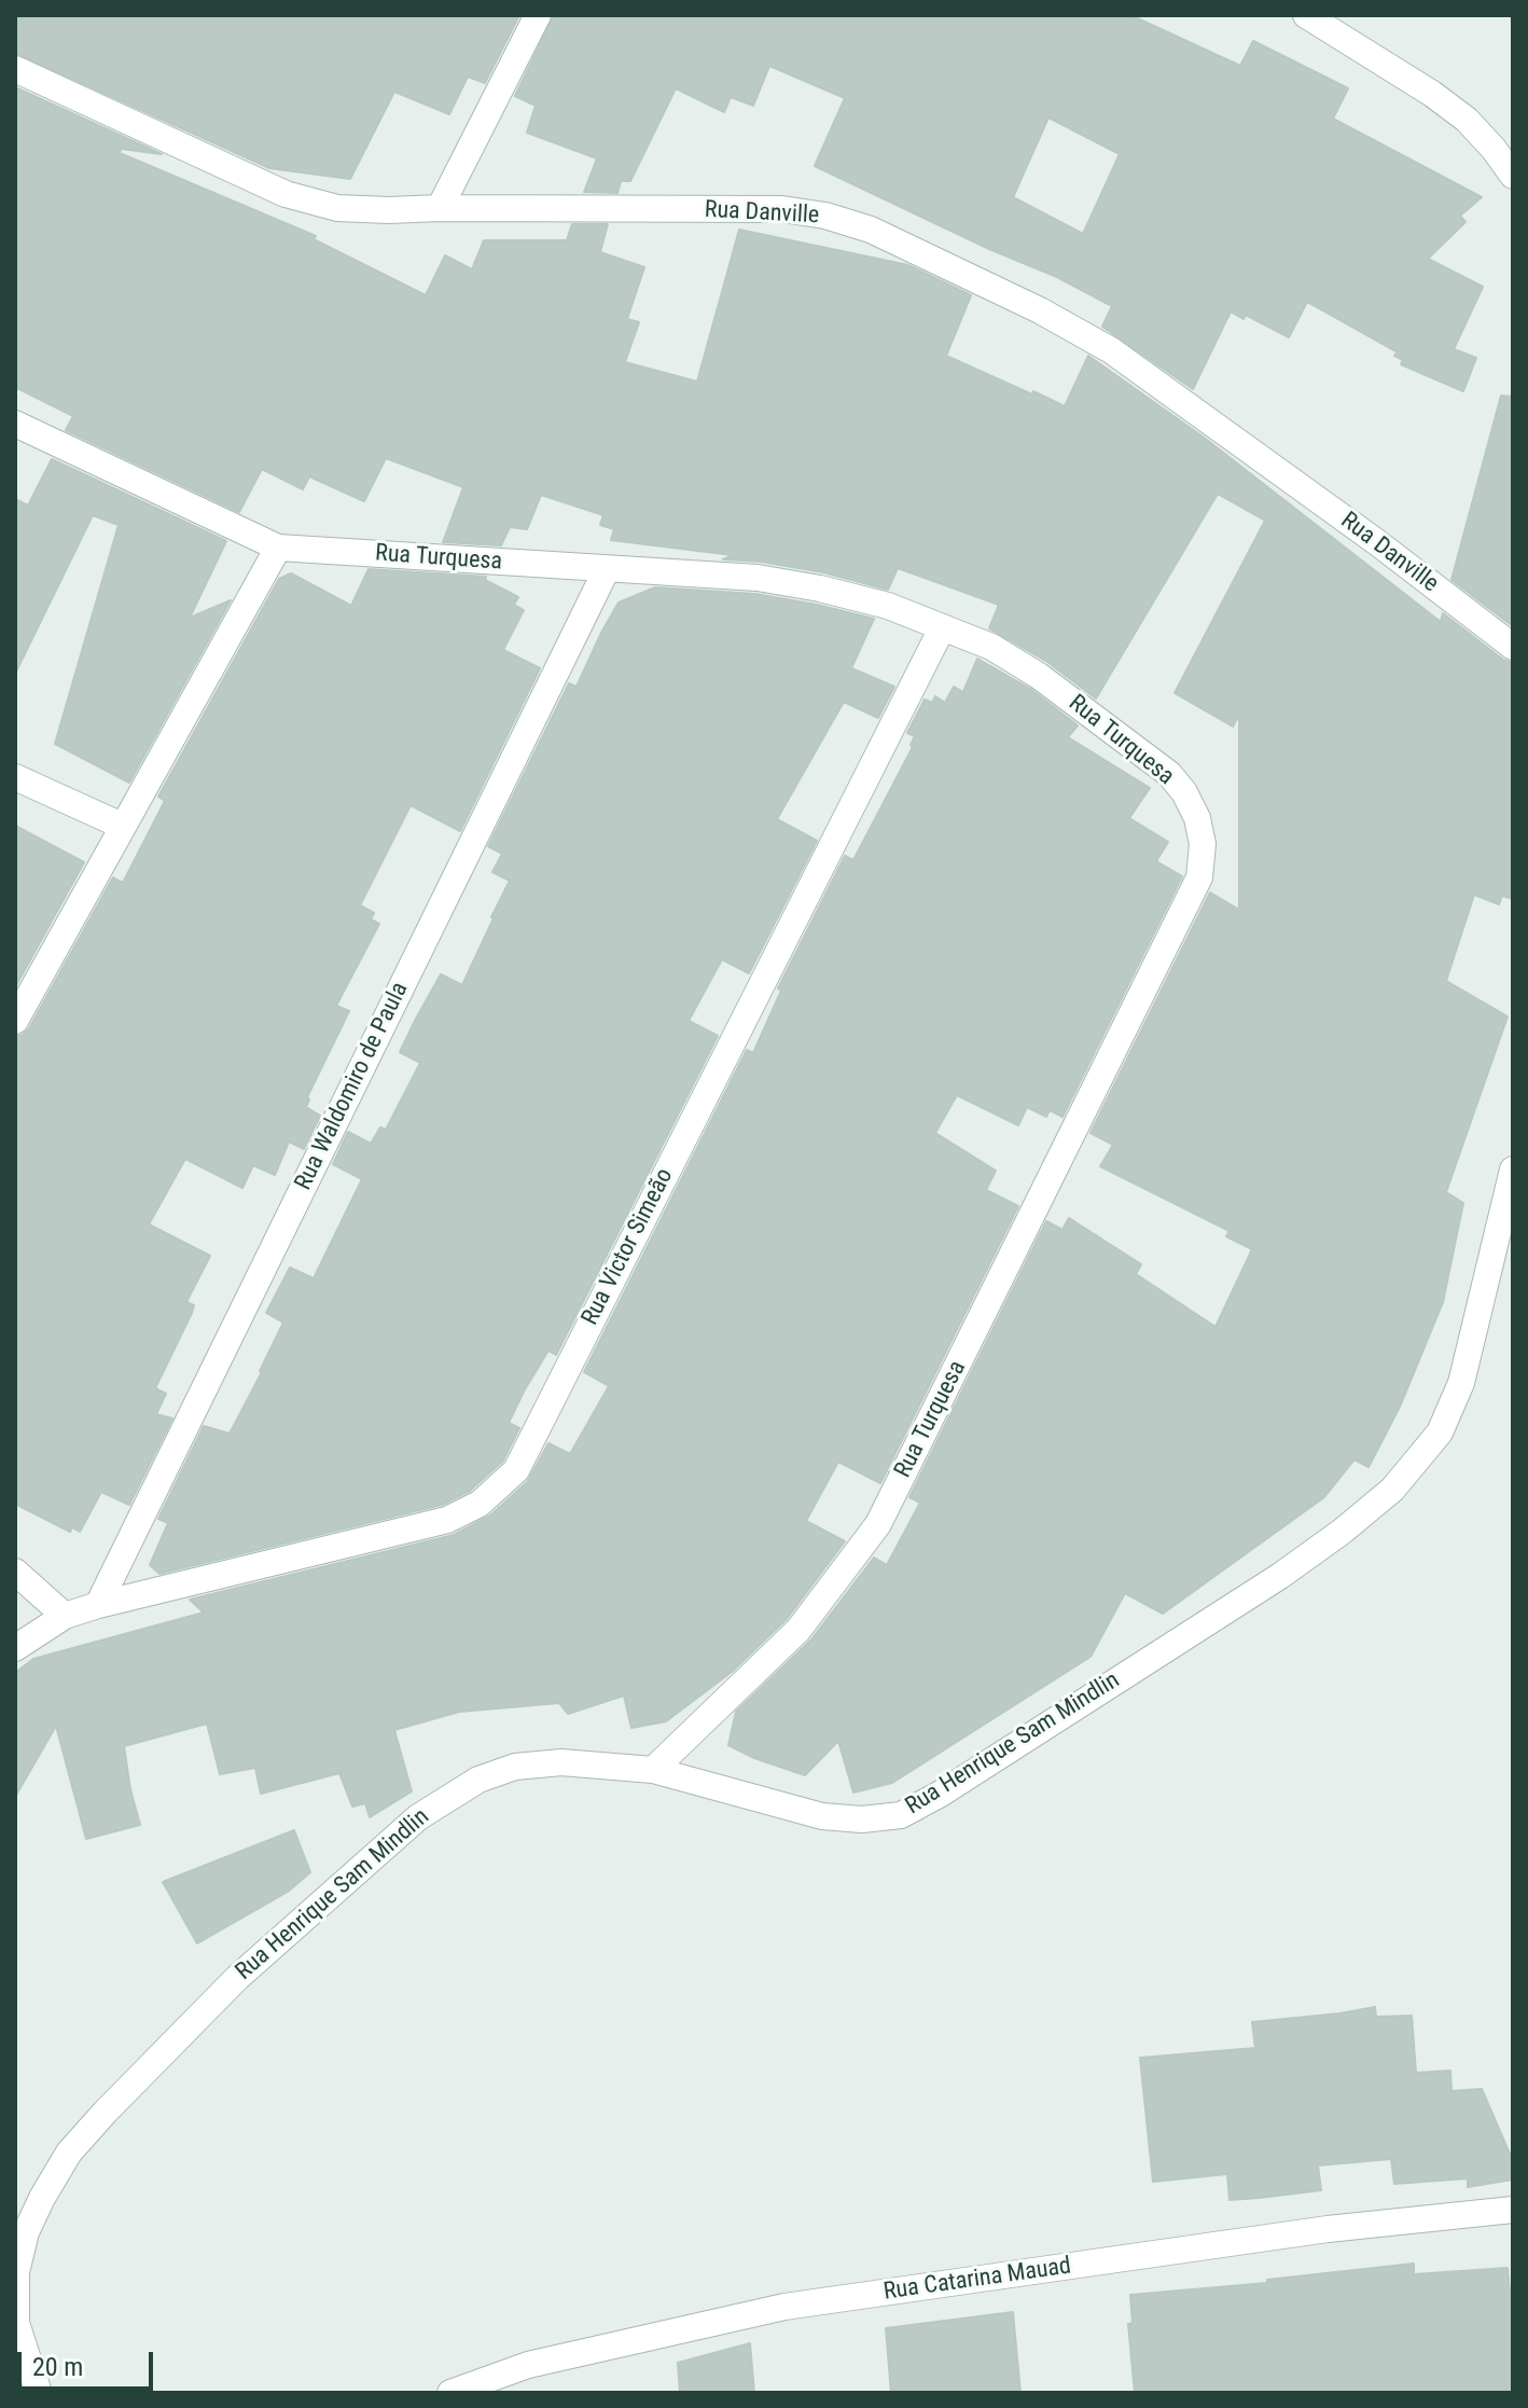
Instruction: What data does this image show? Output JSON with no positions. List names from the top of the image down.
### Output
{
  "streets": {
    "street": [
      "Rua Danville",
      "Rua Turquesa",
      "Rua Waldomiro de Paula",
      "Rua Victor Simeão",
      "Rua Henrique Sam Mindlin",
      "Rua Catarina Mauad"
    ]
  },
  "crossings": [
    ["Rua Turquesa", "Rua Waldomiro de Paula"],
    ["Rua Turquesa", "Rua Victor Simeão"],
    ["Rua Turquesa", "Rua Henrique Sam Mindlin"],
    ["Rua Waldomiro de Paula", "Rua Victor Simeão"]
  ],
  "scale_bar": "20 m"
}
